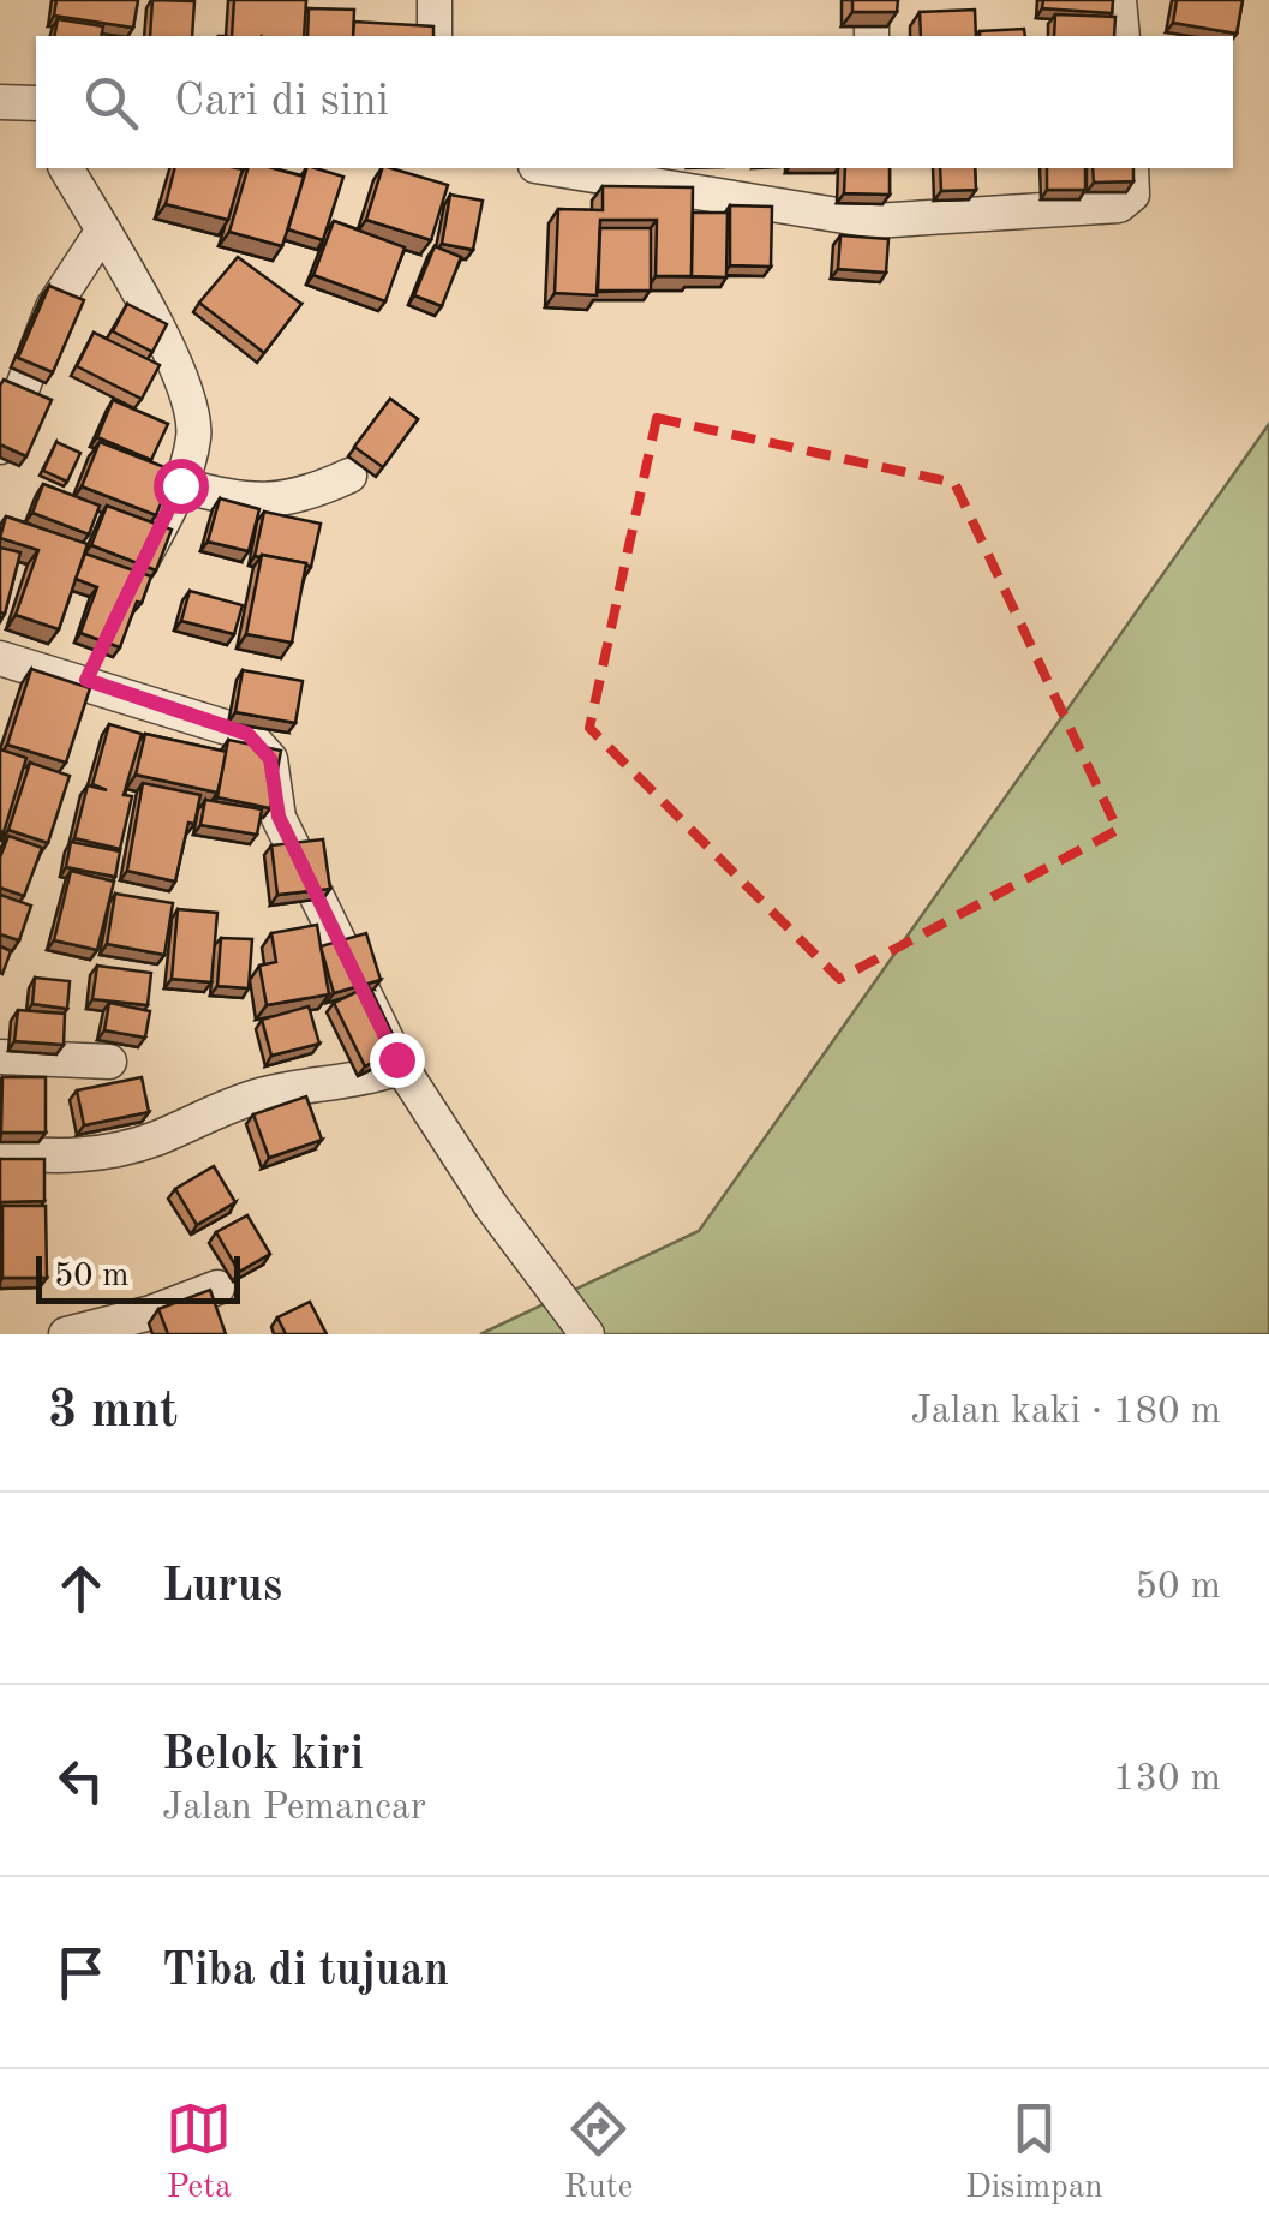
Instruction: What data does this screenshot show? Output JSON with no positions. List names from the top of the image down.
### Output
{
  "scale_bar": "50 m",
  "page": {
    "search": "Cari di sini",
    "scale": "50 m",
    "heading": ["3 mnt", "Jalan kaki · 180 m"],
    "list": [
      ["Lurus", "50 m"],
      ["Belok kiri", "Jalan Pemancar", "130 m"],
      "Tiba di tujuan"
    ],
    "nav": ["Peta", "Rute", "Disimpan"]
  }
}
